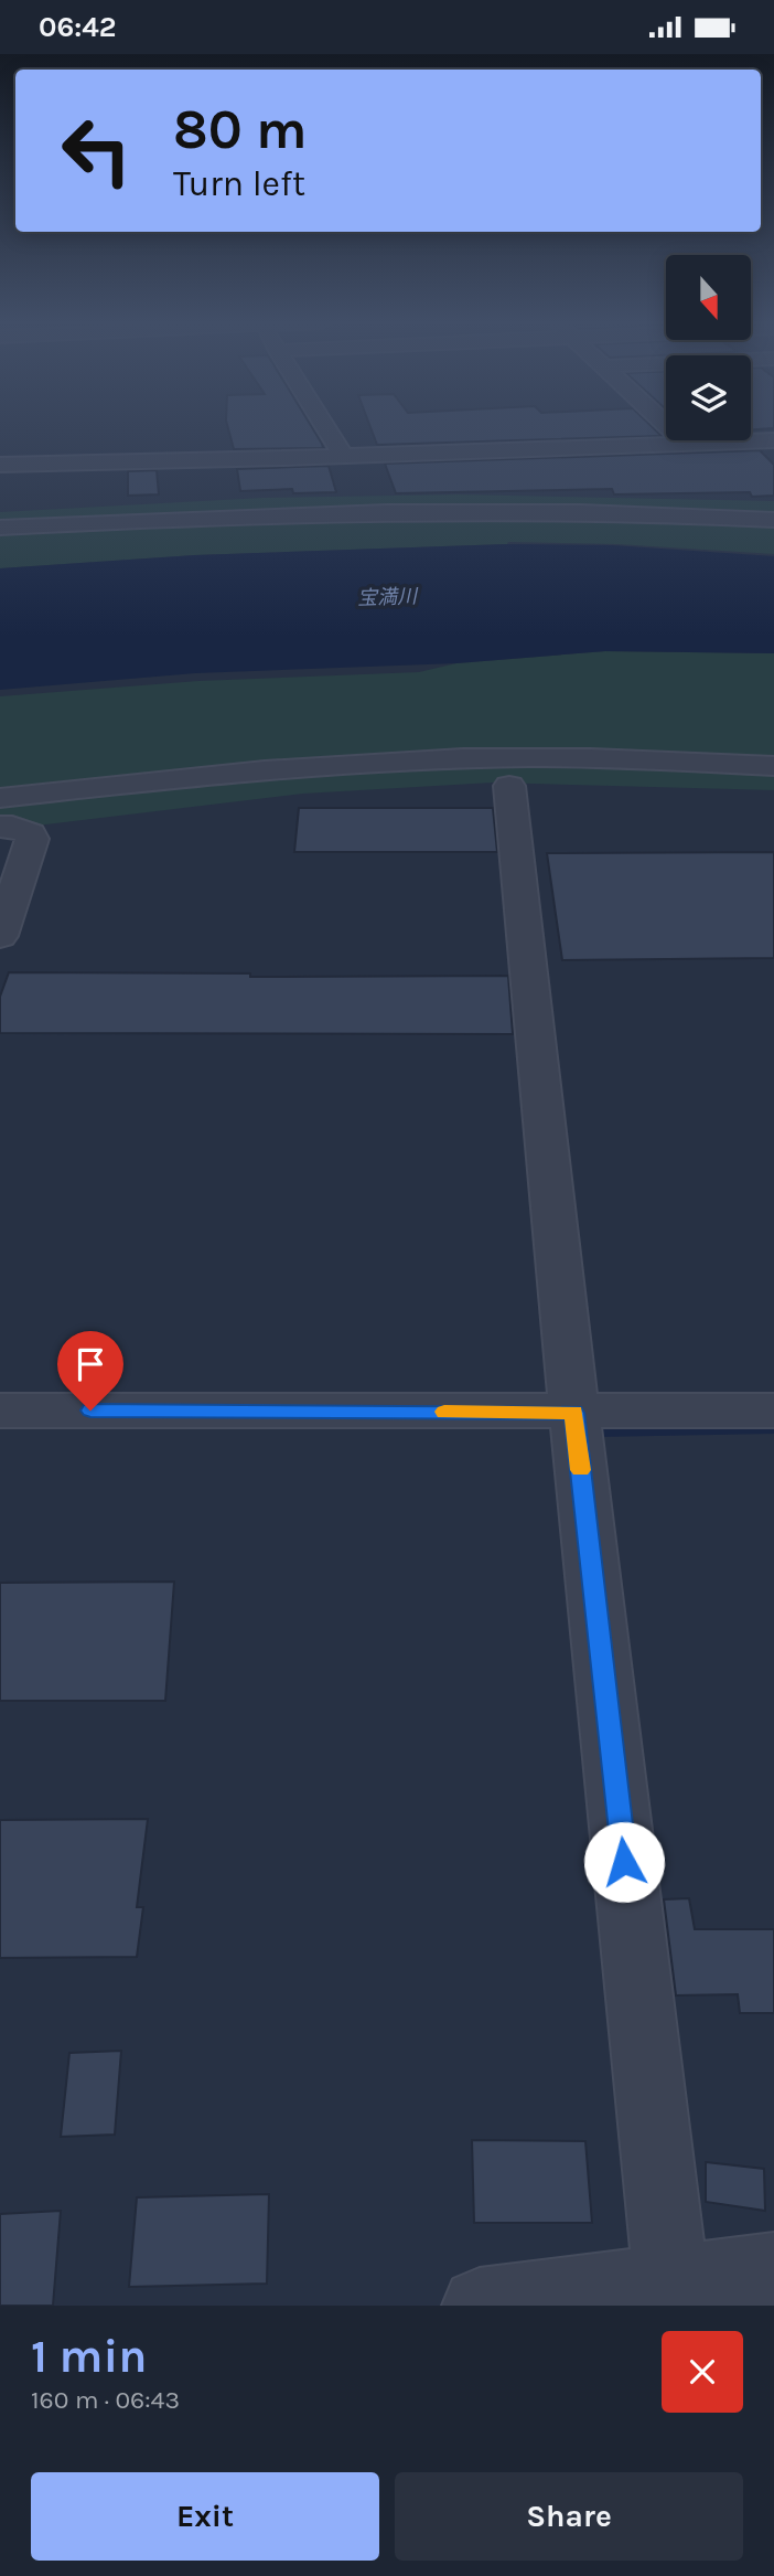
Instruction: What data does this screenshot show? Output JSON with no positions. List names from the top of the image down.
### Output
{
  "water": ["宝満川"],
  "north": "bottom",
  "page": {
    "status": "06:42",
    "turn": ["80 m", "Turn left"],
    "heading": ["1 min", "160 m · 06:43"],
    "buttons": ["Exit", "Share"]
  }
}
